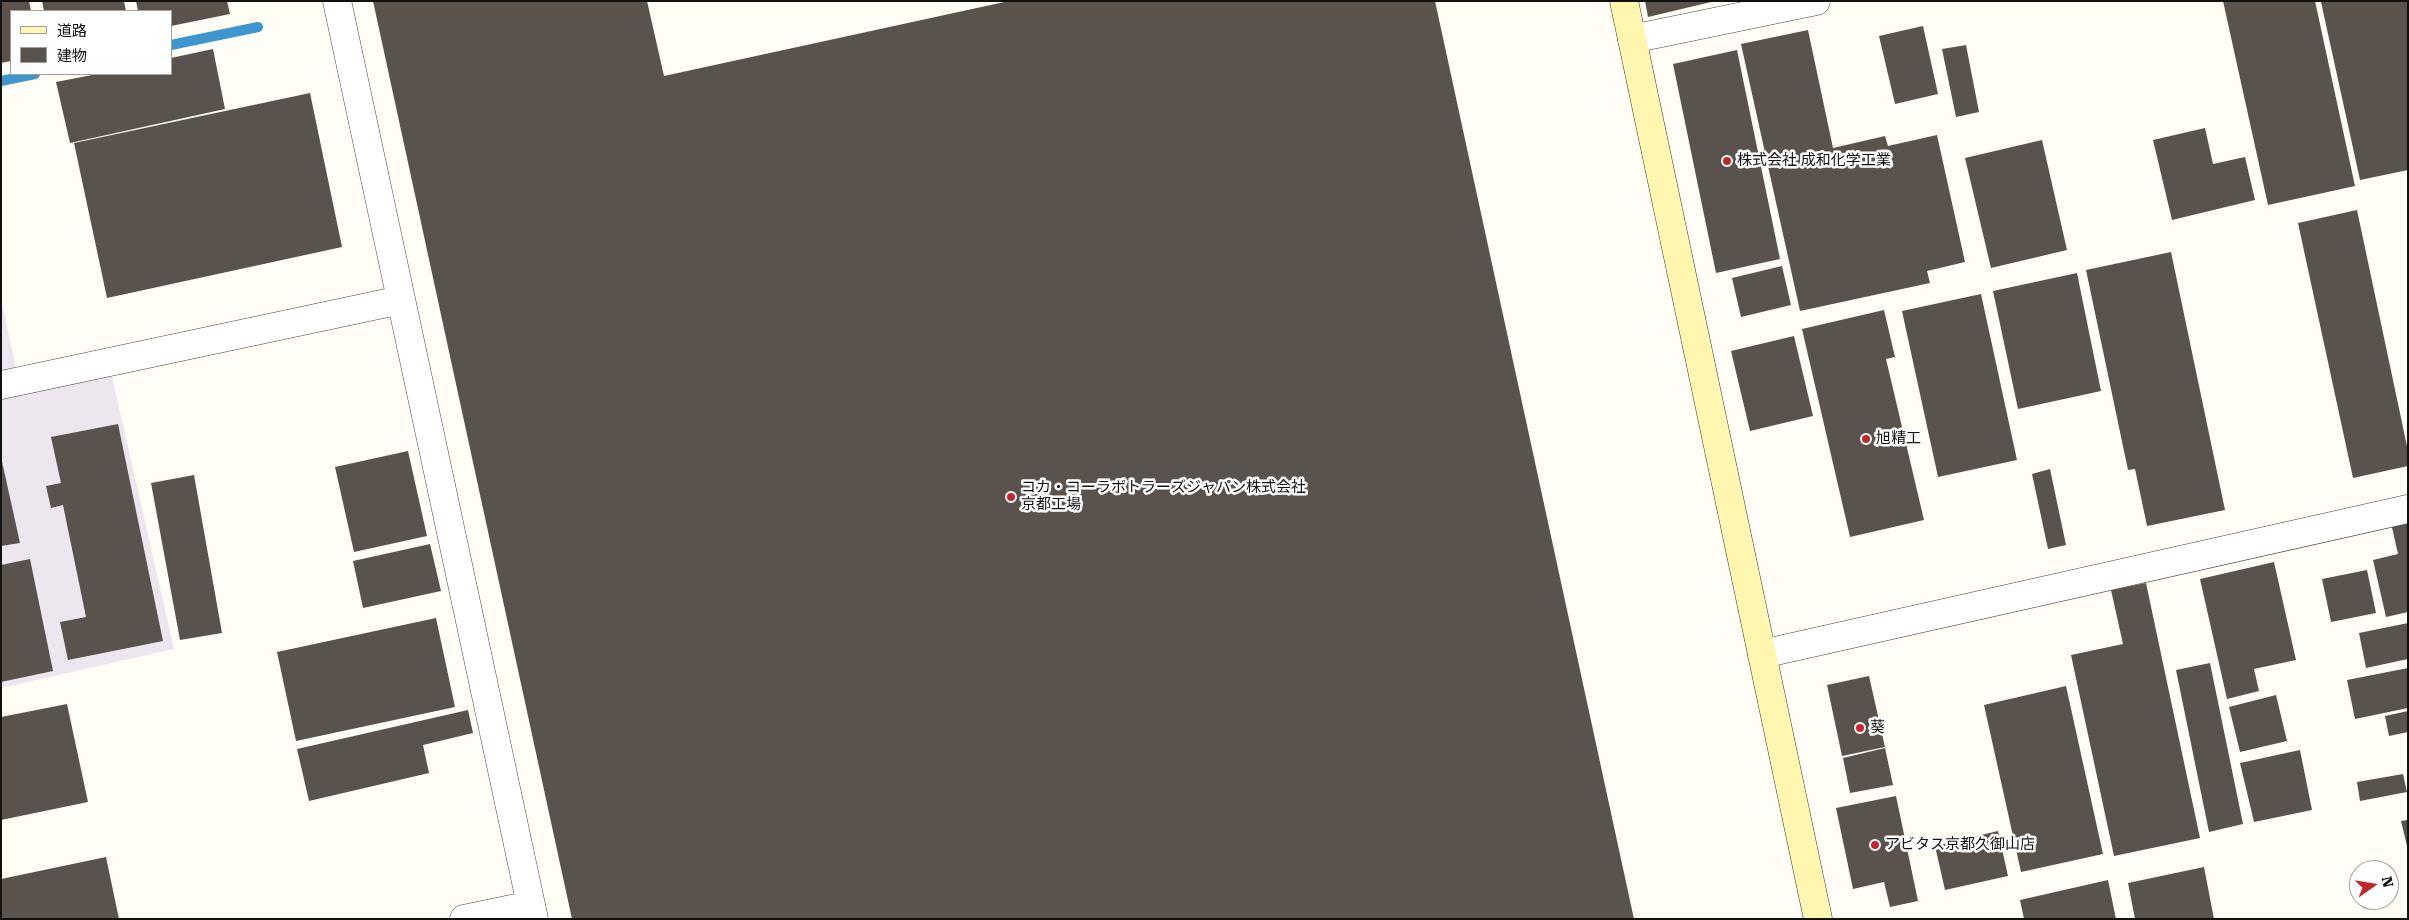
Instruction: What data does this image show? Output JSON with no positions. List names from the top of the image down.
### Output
{
  "places": [
    "株式会社 成和化学工業",
    "旭精工",
    "コカ・コーラボトラーズジャパン株式会社 京都工場",
    "葵",
    "アビタス京都久御山店"
  ],
  "legend": ["道路", "建物"],
  "north": "right"
}
